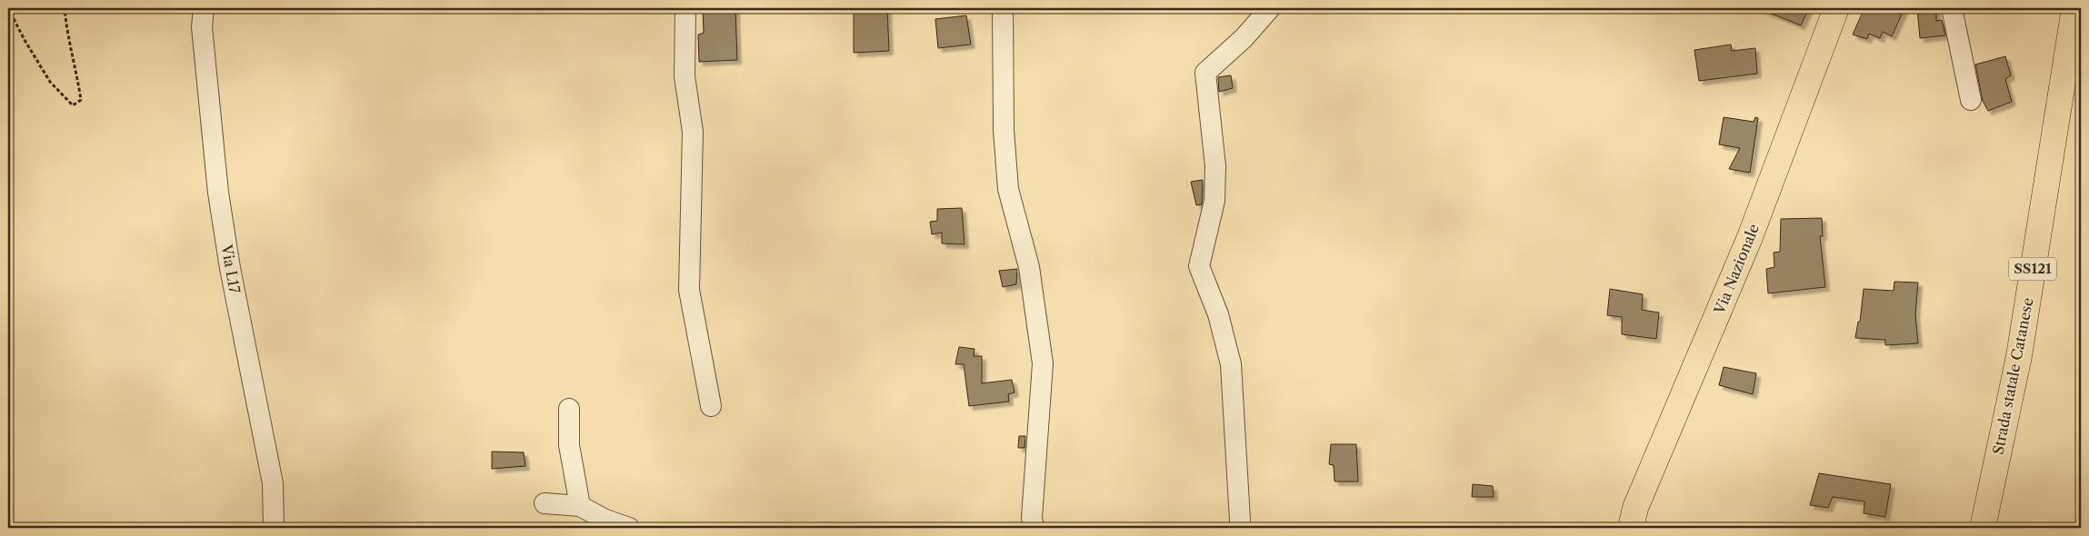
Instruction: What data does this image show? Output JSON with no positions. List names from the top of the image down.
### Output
{
  "streets": {
    "main road": ["Via Nazionale", "SS121", "Strada statale Catanese"],
    "street": ["Via L17"]
  }
}
